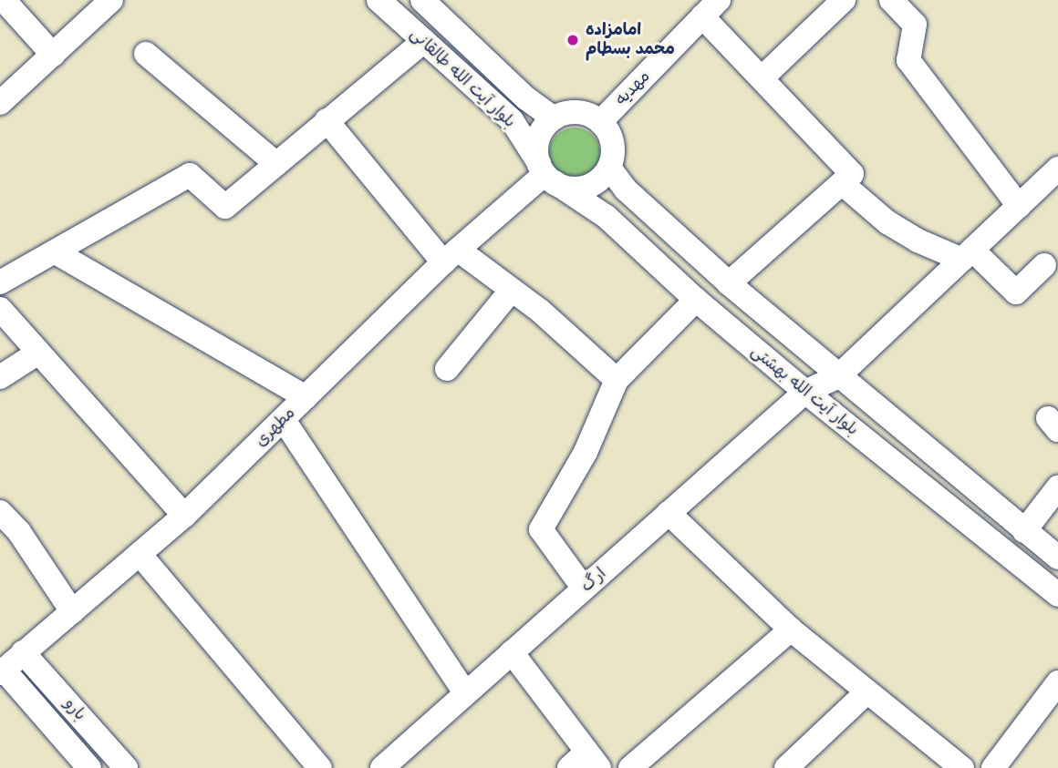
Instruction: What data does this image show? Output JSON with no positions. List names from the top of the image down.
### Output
{
  "streets": {
    "street": [
      "بلوار آیت الله طالقانی",
      "مهدیه",
      "بلوار آیت الله بهشتی",
      "مطهری",
      "ارگ",
      "بارو"
    ]
  },
  "crossings": [
    ["بلوار آیت الله طالقانی", "مهدیه"],
    ["بلوار آیت الله طالقانی", "بلوار آیت الله بهشتی"],
    ["بلوار آیت الله طالقانی", "مطهری"],
    ["مهدیه", "بلوار آیت الله بهشتی"],
    ["مهدیه", "مطهری"],
    ["بلوار آیت الله بهشتی", "مطهری"],
    ["بلوار آیت الله بهشتی", "ارگ"],
    ["مطهری", "بارو"]
  ],
  "places": ["امامزاده محمد بسطام"]
}
